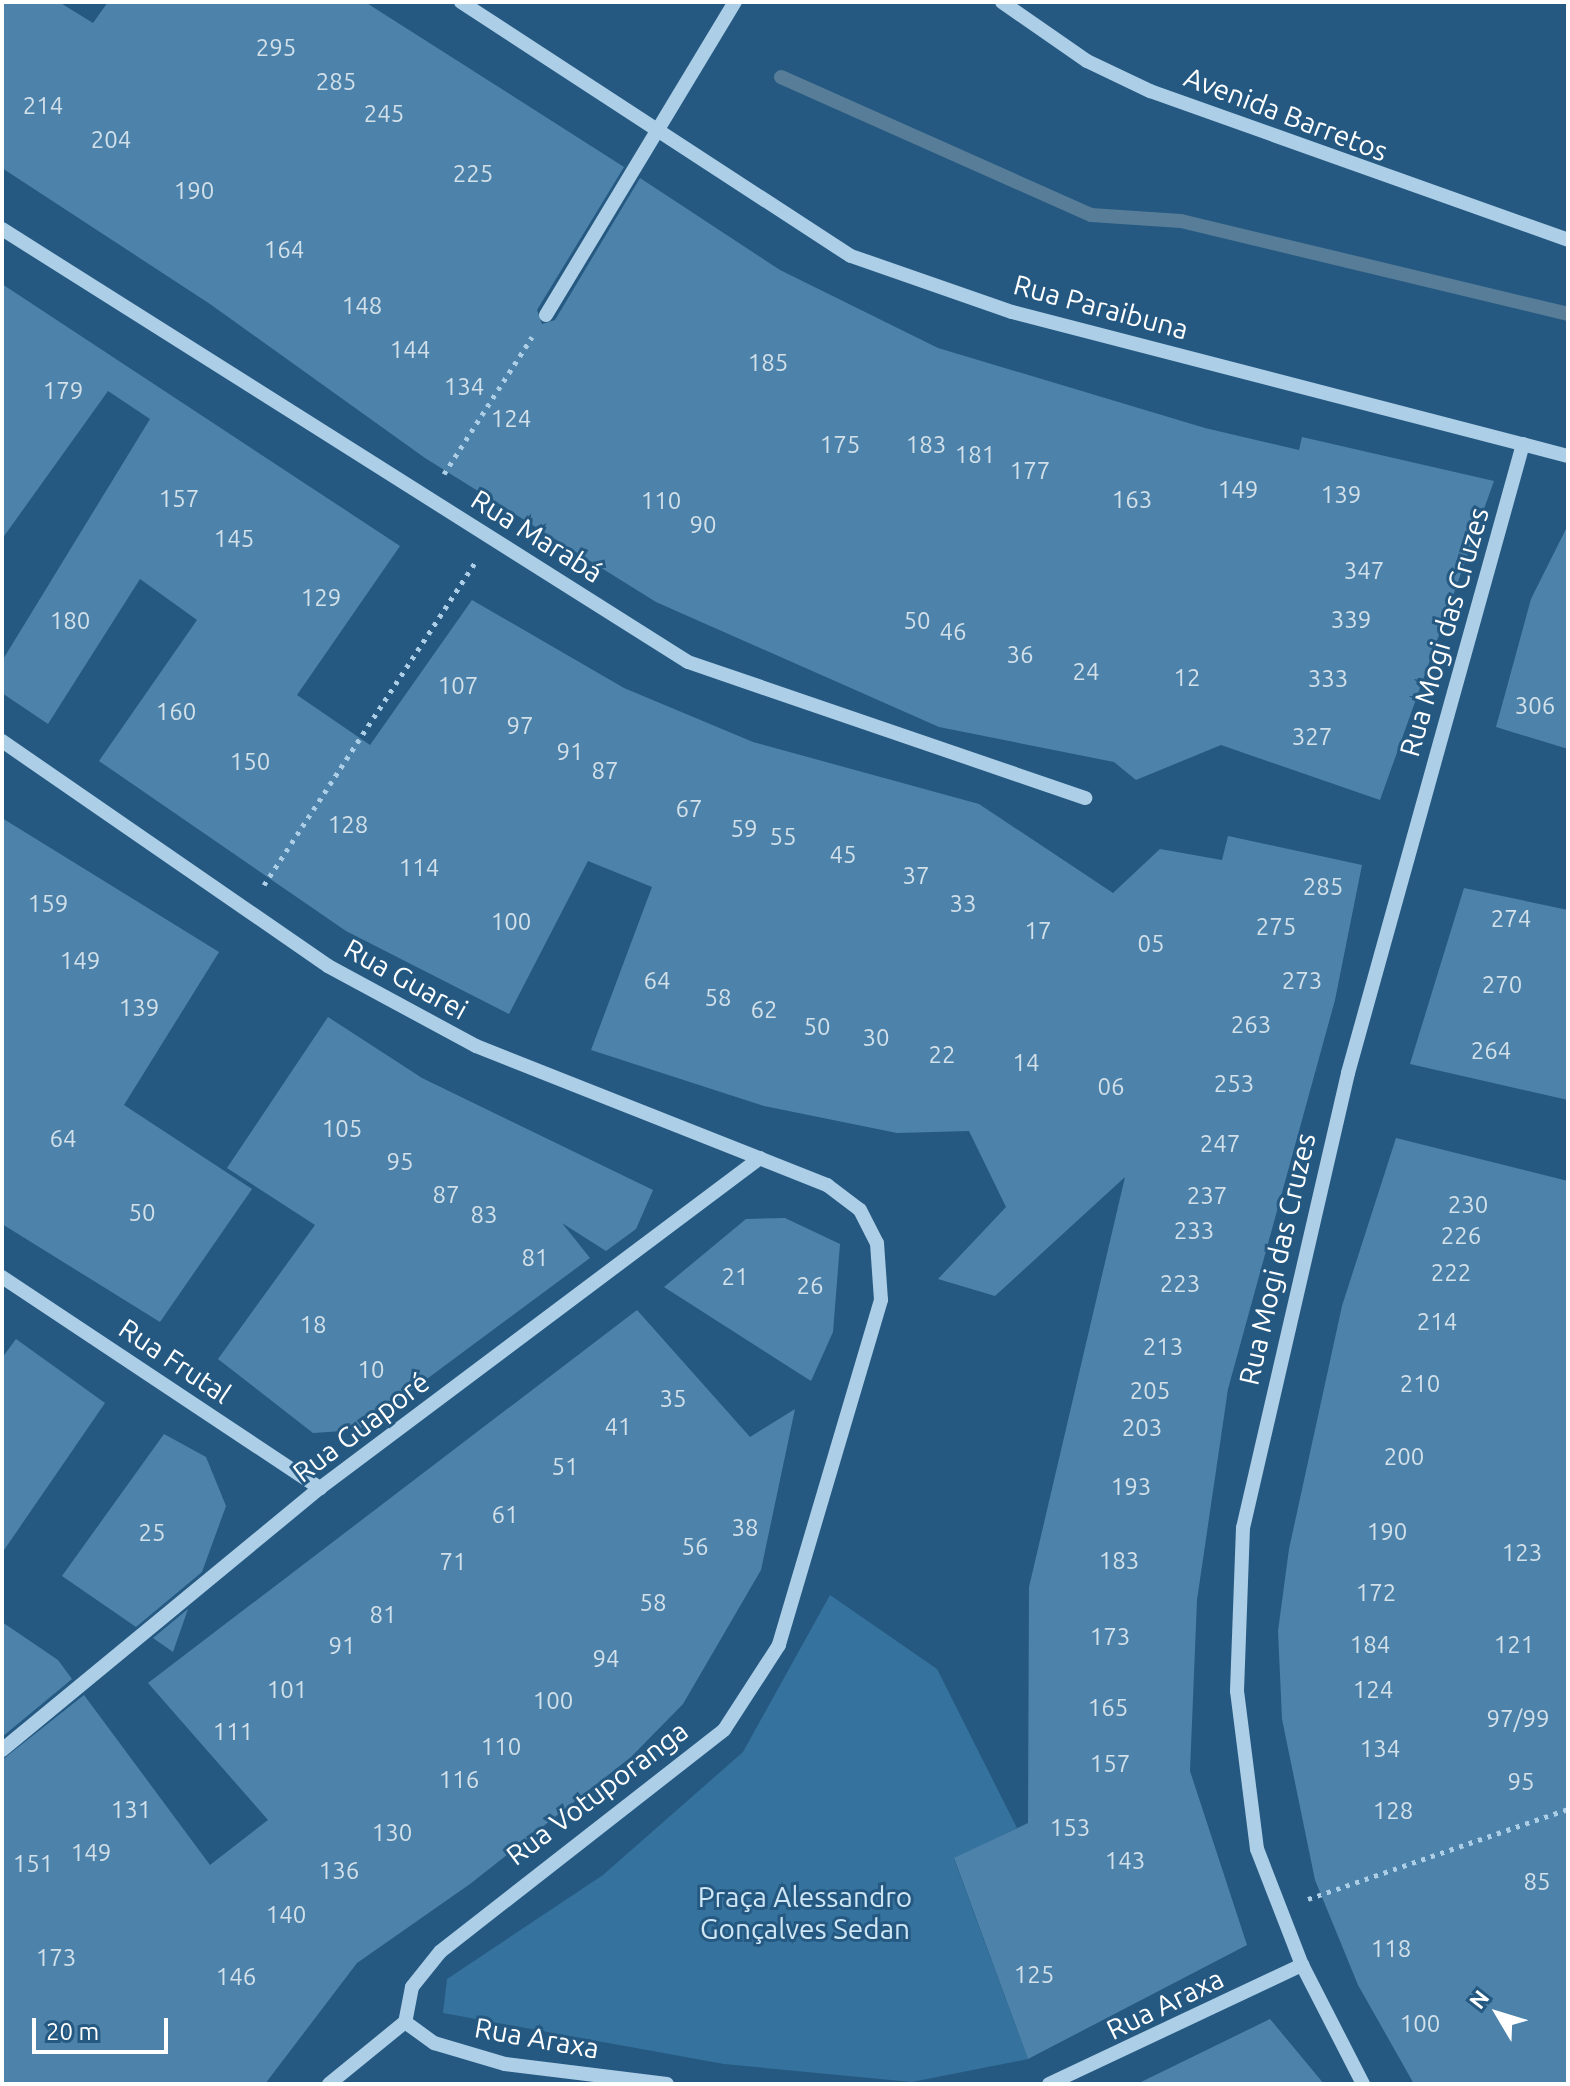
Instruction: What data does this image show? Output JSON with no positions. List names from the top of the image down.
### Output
{
  "streets": {
    "street": [
      "Avenida Barretos",
      "Rua Paraibuna",
      "Rua Marabá",
      "Rua Mogi das Cruzes",
      "Rua Guarei",
      "Rua Frutal",
      "Rua Guaporé",
      "Rua Votuporanga",
      "Rua Araxa"
    ]
  },
  "crossings": [
    ["Rua Paraibuna", "Rua Mogi das Cruzes"],
    ["Rua Mogi das Cruzes", "Rua Araxa"],
    ["Rua Guarei", "Rua Guaporé"],
    ["Rua Guarei", "Rua Votuporanga"],
    ["Rua Frutal", "Rua Guaporé"],
    ["Rua Votuporanga", "Rua Araxa"]
  ],
  "parks": ["Praça Alessandro Gonçalves Sedan"],
  "house_numbers": [
    "295",
    "285",
    "214",
    "245",
    "204",
    "225",
    "190",
    "164",
    "148",
    "144",
    "185",
    "134",
    "179",
    "124",
    "175",
    "183",
    "181",
    "177",
    "149",
    "139",
    "157",
    "163",
    "110",
    "90",
    "145",
    "347",
    "129",
    "339",
    "180",
    "50",
    "46",
    "36",
    "24",
    "12",
    "333",
    "107",
    "306",
    "160",
    "97",
    "327",
    "91",
    "150",
    "87",
    "67",
    "128",
    "59",
    "55",
    "45",
    "114",
    "37",
    "285",
    "159",
    "33",
    "274",
    "100",
    "275",
    "17",
    "05",
    "149",
    "64",
    "273",
    "270",
    "58",
    "139",
    "62",
    "263",
    "50",
    "30",
    "264",
    "22",
    "14",
    "253",
    "06",
    "105",
    "64",
    "247",
    "95",
    "87",
    "237",
    "230",
    "50",
    "83",
    "233",
    "226",
    "81",
    "222",
    "21",
    "223",
    "26",
    "214",
    "18",
    "213",
    "10",
    "210",
    "205",
    "35",
    "41",
    "203",
    "200",
    "51",
    "193",
    "61",
    "38",
    "190",
    "25",
    "56",
    "123",
    "183",
    "71",
    "172",
    "58",
    "81",
    "173",
    "184",
    "121",
    "91",
    "94",
    "101",
    "124",
    "100",
    "165",
    "97/99",
    "111",
    "110",
    "134",
    "157",
    "116",
    "95",
    "131",
    "128",
    "153",
    "130",
    "149",
    "143",
    "151",
    "136",
    "85",
    "140",
    "118",
    "173",
    "125",
    "146",
    "100"
  ],
  "scale_bar": "20 m",
  "north": "top left"
}
